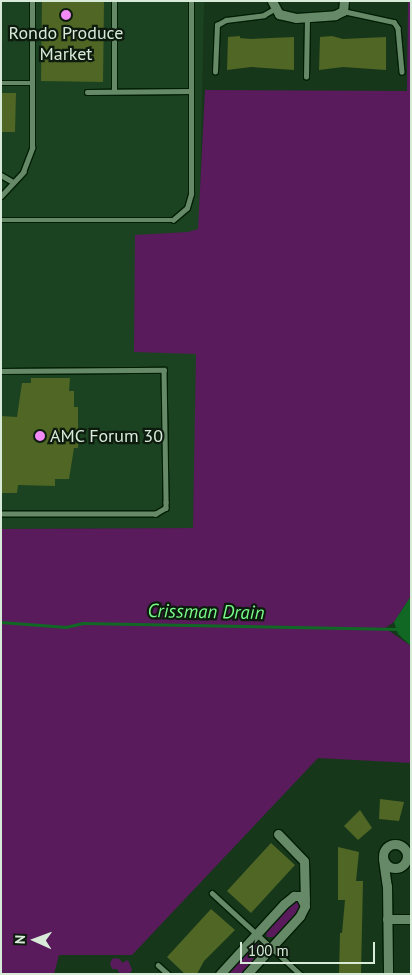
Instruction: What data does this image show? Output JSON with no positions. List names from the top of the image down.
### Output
{
  "water": ["Crissman Drain"],
  "places": ["Rondo Produce Market", "AMC Forum 30"],
  "scale_bar": "100 m",
  "north": "left"
}
